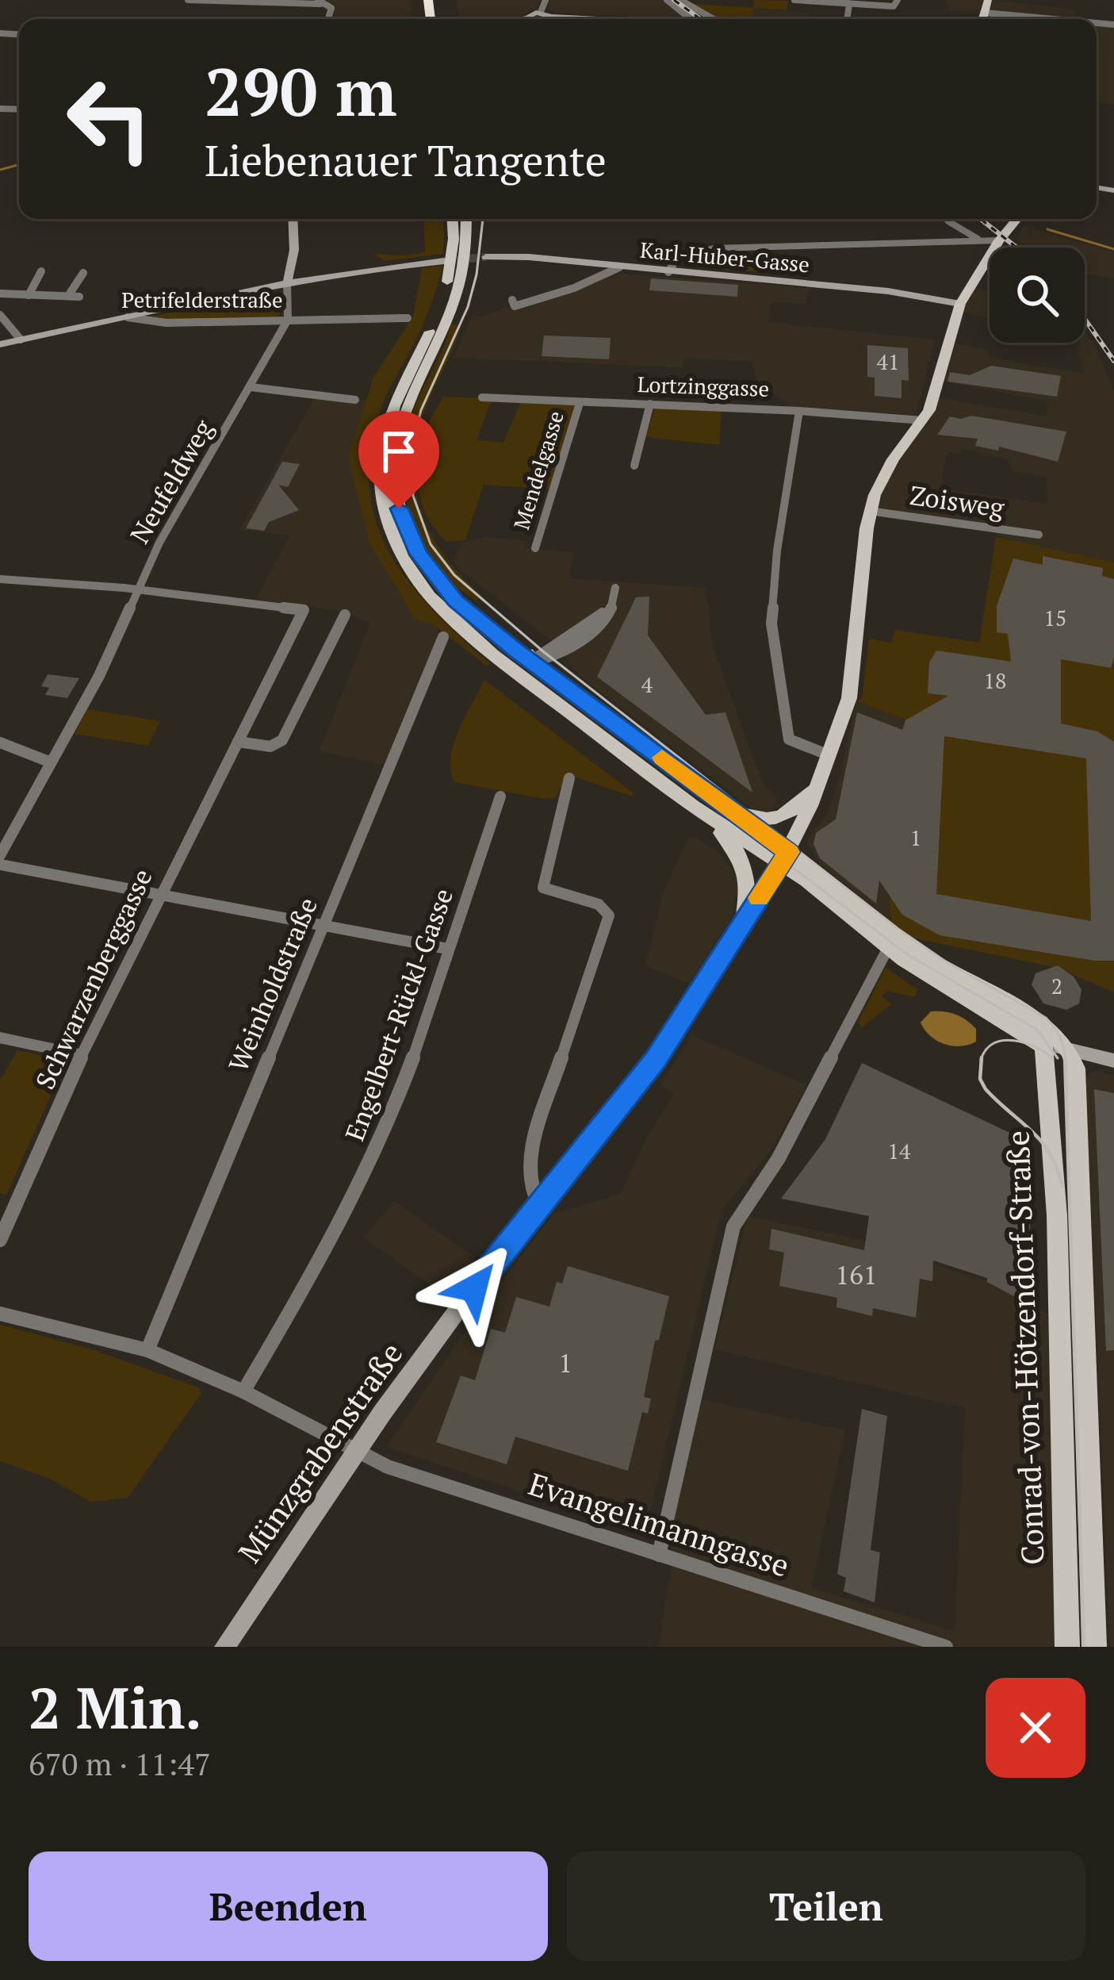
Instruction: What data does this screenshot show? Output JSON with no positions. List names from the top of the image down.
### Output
{
  "streets": {
    "main road": [
      "Karl-Huber-Gasse",
      "Petrifelderstraße",
      "Conrad-von-Hötzendorf-Straße",
      "Münzgrabenstraße"
    ],
    "street": [
      "Lortzinggasse",
      "Mendelgasse",
      "Neufeldweg",
      "Zoisweg",
      "Schwarzenberggasse",
      "Weinholdstraße",
      "Engelbert-Rückl-Gasse",
      "Evangelimanngasse"
    ]
  },
  "crossings": [
    ["Petrifelderstraße", "Neufeldweg"],
    ["Lortzinggasse", "Mendelgasse"],
    ["Neufeldweg", "Schwarzenberggasse"],
    ["Weinholdstraße", "Evangelimanngasse"],
    ["Engelbert-Rückl-Gasse", "Evangelimanngasse"],
    ["Münzgrabenstraße", "Evangelimanngasse"]
  ],
  "house_numbers": [
    "41",
    "15",
    "18",
    "4",
    "1",
    "2",
    "14",
    "161",
    "1"
  ],
  "page": {
    "turn": ["290 m", "Liebenauer Tangente"],
    "heading": ["2 Min.", "670 m · 11:47"],
    "buttons": ["Beenden", "Teilen"]
  }
}
